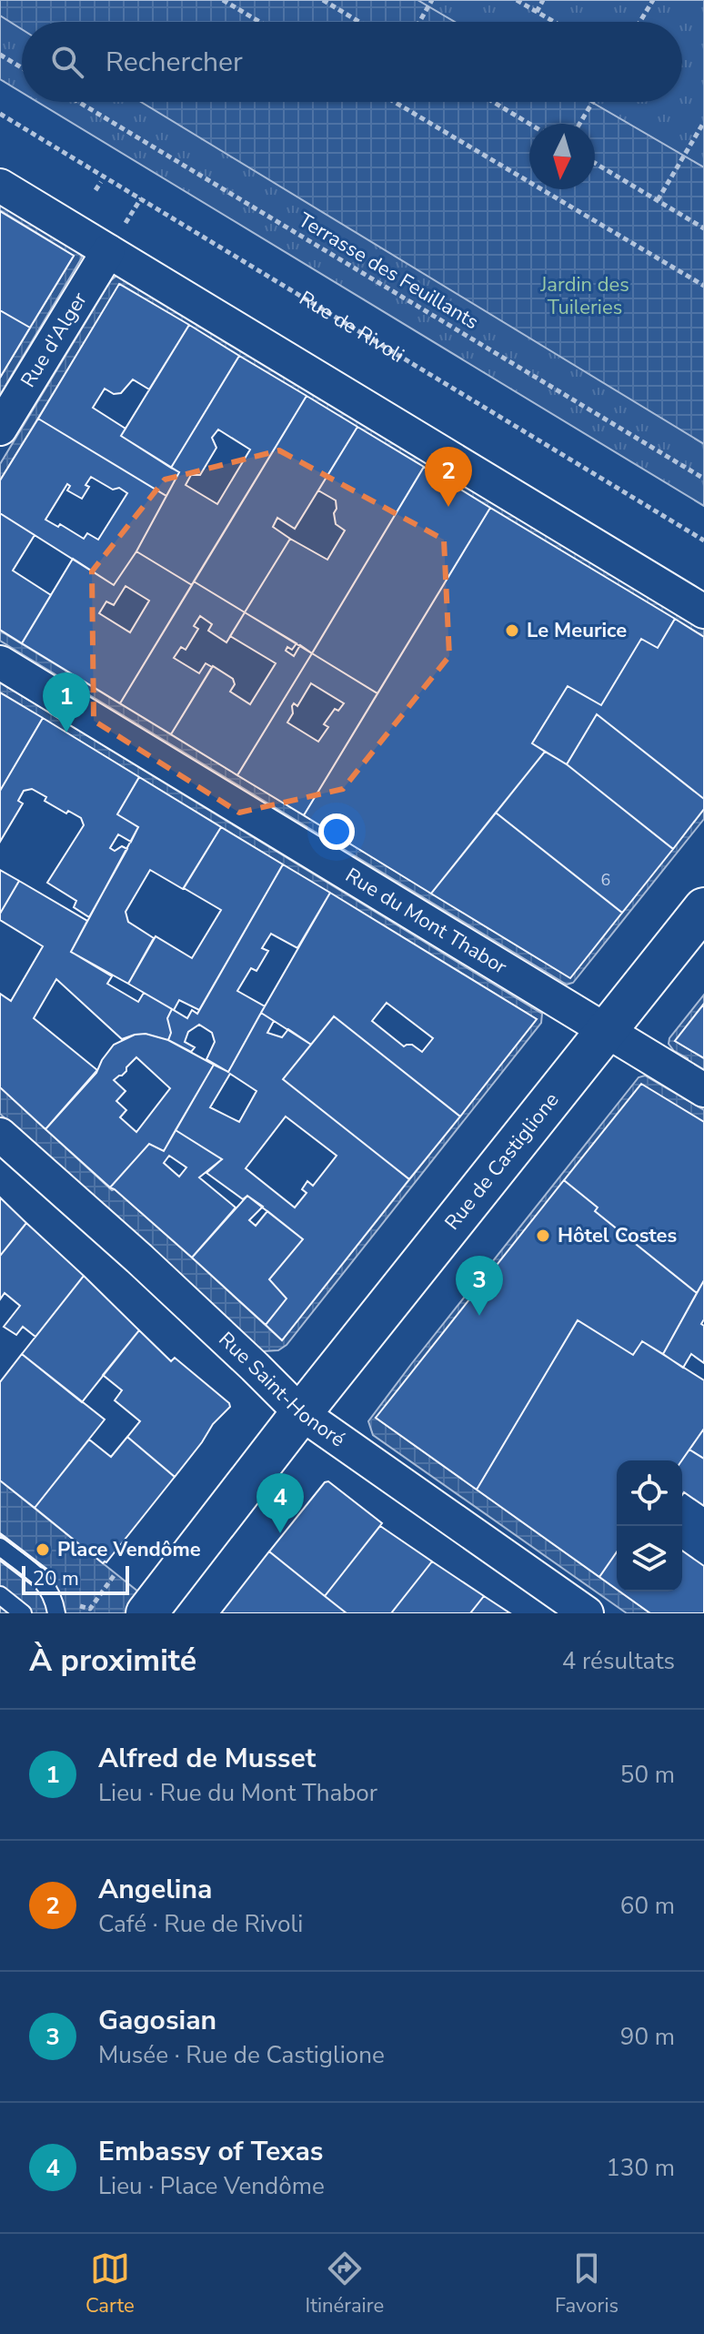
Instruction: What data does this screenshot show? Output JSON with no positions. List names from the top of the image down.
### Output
{
  "streets": {
    "street": [
      "Rue d'Alger",
      "Rue du Mont Thabor",
      "Rue de Castiglione",
      "Rue Saint-Honoré"
    ],
    "path": ["Terrasse des Feuillants", "Rue de Rivoli"]
  },
  "crossings": [
    ["Rue du Mont Thabor", "Rue de Castiglione"],
    ["Rue de Castiglione", "Rue Saint-Honoré"]
  ],
  "parks": ["Jardin des Tuileries"],
  "places": ["Le Meurice", "Hôtel Costes", "Place Vendôme"],
  "house_numbers": ["6"],
  "scale_bar": "20 m",
  "north": "bottom",
  "page": {
    "search": "Rechercher",
    "pins": [
      "2",
      "1",
      "3",
      "4"
    ],
    "scale": "20 m",
    "heading": ["À proximité", "4 résultats"],
    "list": [
      {
        "mark": "1",
        "name": "Alfred de Musset",
        "note": "Lieu · Rue du Mont Thabor",
        "value": "50 m"
      },
      {
        "mark": "2",
        "name": "Angelina",
        "note": "Café · Rue de Rivoli",
        "value": "60 m"
      },
      {
        "mark": "3",
        "name": "Gagosian",
        "note": "Musée · Rue de Castiglione",
        "value": "90 m"
      },
      {
        "mark": "4",
        "name": "Embassy of Texas",
        "note": "Lieu · Place Vendôme",
        "value": "130 m"
      }
    ],
    "nav": ["Carte", "Itinéraire", "Favoris"]
  }
}
